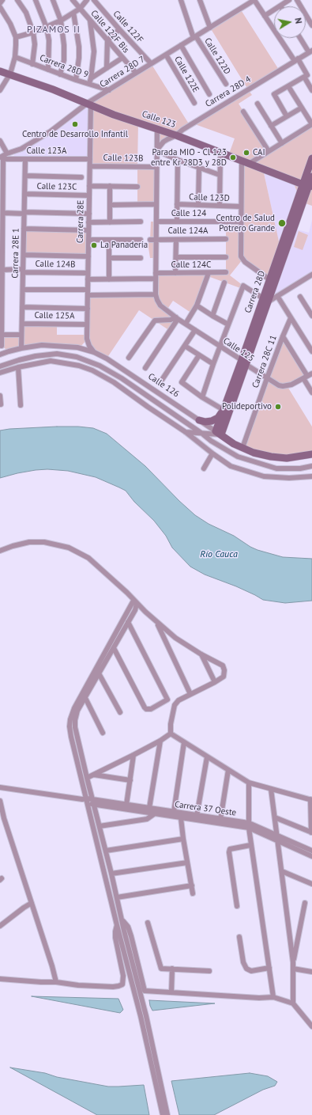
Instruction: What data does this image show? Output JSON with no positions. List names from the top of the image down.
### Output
{
  "streets": {
    "street": [
      "Calle 122F",
      "Calle 122F Bis",
      "Calle 122D",
      "Carrera 28D 9",
      "Carrera 28D 7",
      "Calle 122E",
      "Carrera 28D 4",
      "Calle 123",
      "Calle 123A",
      "Calle 123B",
      "Calle 123C",
      "Calle 123D",
      "Calle 124",
      "Carrera 28E",
      "Calle 124A",
      "Carrera 28E 1",
      "Calle 124B",
      "Calle 124C",
      "Carrera 28D",
      "Calle 125A",
      "Calle 125",
      "Carrera 28C 11",
      "Calle 126",
      "Carrera 37 Oeste"
    ]
  },
  "crossings": [
    ["Calle 122F", "Carrera 28D 7"],
    ["Calle 122F Bis", "Carrera 28D 7"],
    ["Calle 122D", "Carrera 28D 7"],
    ["Carrera 28D 9", "Carrera 28D 7"],
    ["Carrera 28D 7", "Calle 122E"],
    ["Carrera 28D 7", "Calle 123"],
    ["Carrera 28D 7", "Calle 123A"],
    ["Carrera 28D 7", "Carrera 28E"],
    ["Carrera 28D 4", "Calle 123"],
    ["Calle 123", "Carrera 28E"],
    ["Calle 123", "Carrera 28D"],
    ["Calle 123A", "Carrera 28E"],
    ["Calle 123A", "Carrera 28E 1"],
    ["Calle 123B", "Carrera 28E"],
    ["Calle 123C", "Carrera 28E"],
    ["Calle 123C", "Carrera 28E 1"],
    ["Carrera 28E", "Calle 124B"],
    ["Carrera 28E", "Calle 125A"],
    ["Carrera 28E", "Calle 126"],
    ["Carrera 28E 1", "Calle 124B"],
    ["Carrera 28E 1", "Calle 125A"],
    ["Carrera 28E 1", "Calle 126"],
    ["Carrera 28D", "Calle 125"],
    ["Carrera 28D", "Calle 126"],
    ["Calle 125", "Carrera 28C 11"],
    ["Carrera 28C 11", "Calle 126"]
  ],
  "districts": ["PIZAMOS II"],
  "water": ["Río Cauca"],
  "places": [
    "Centro de Desarrollo Infantil",
    "CAI",
    "Parada MIO - Cl 123 entre Kr 28D3 y 28D",
    "Centro de Salud Potrero Grande",
    "La Panadería",
    "Polideportivo"
  ],
  "north": "right"
}
